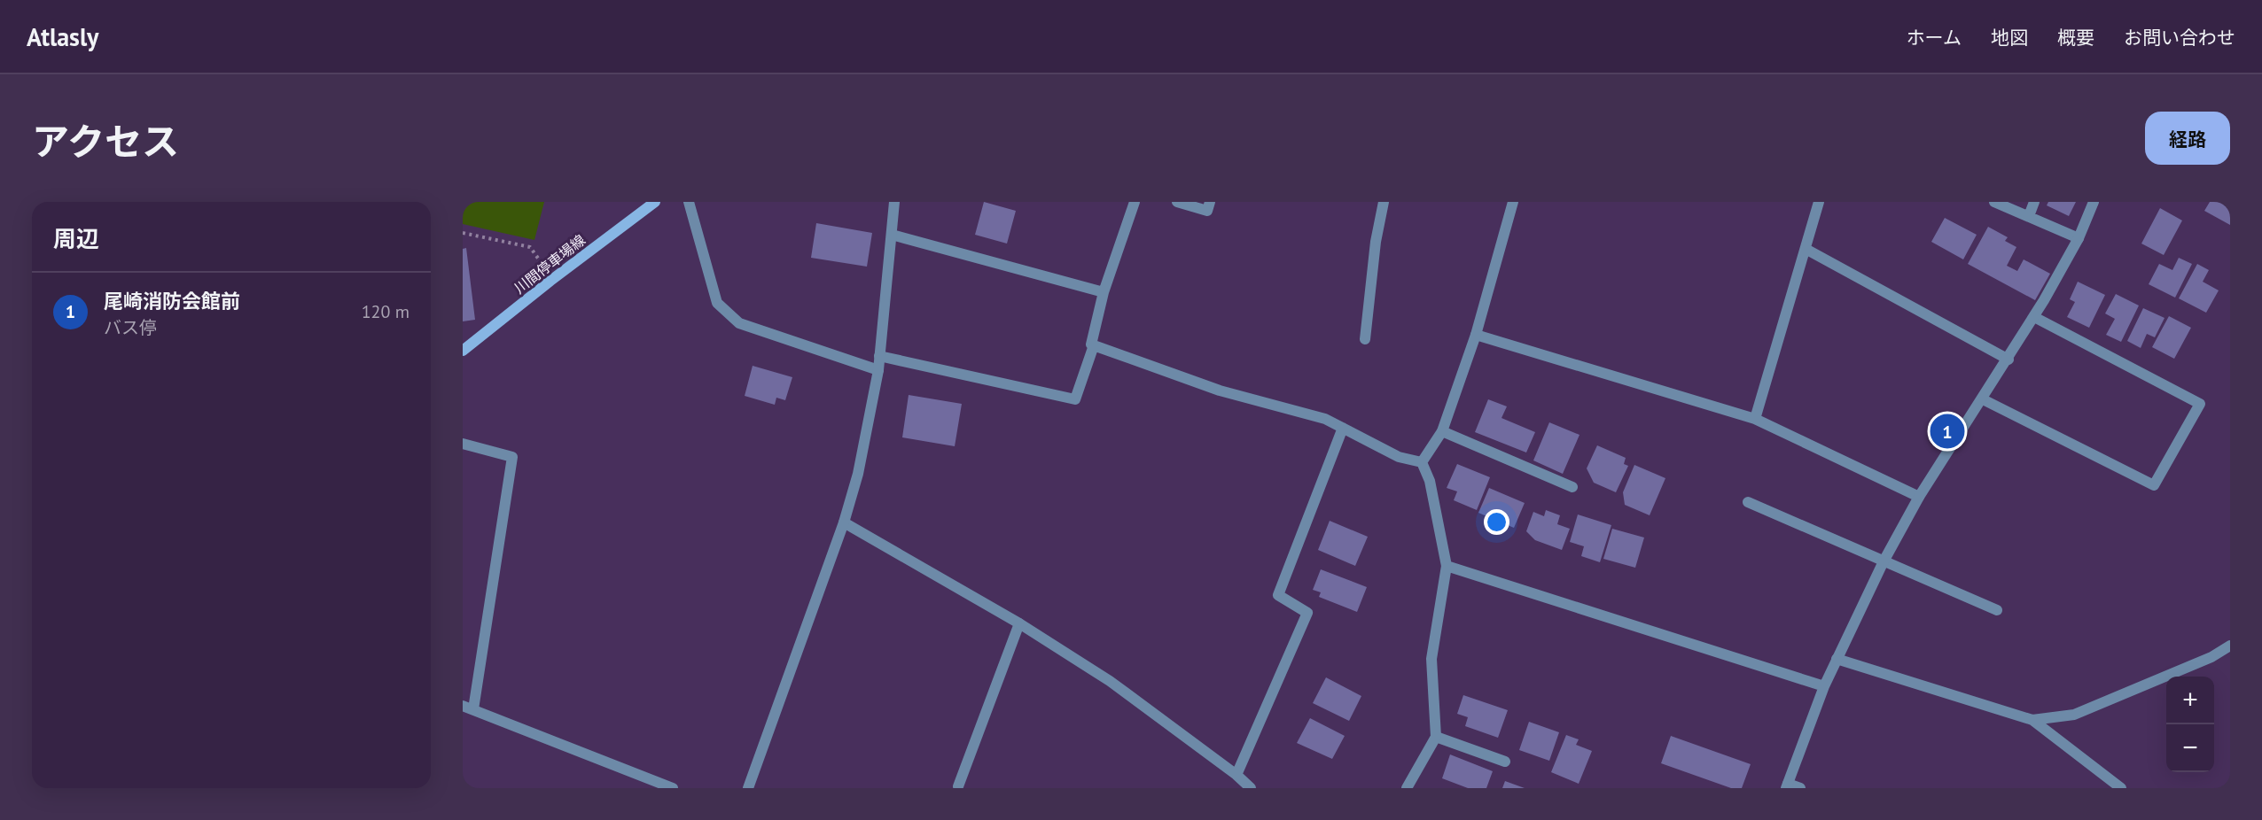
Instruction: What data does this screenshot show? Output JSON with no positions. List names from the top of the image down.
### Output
{
  "streets": {
    "main road": ["川間停車場線"]
  },
  "page": {
    "header": "Atlasly",
    "nav": [
      "ホーム",
      "地図",
      "概要",
      "お問い合わせ"
    ],
    "title": "アクセス",
    "buttons": "経路",
    "heading": "周辺",
    "list": [
      {
        "mark": "1",
        "name": "尾崎消防会館前",
        "note": "バス停",
        "value": "120 m"
      }
    ],
    "pins": "1",
    "map_buttons": ["+", "−"]
  }
}
